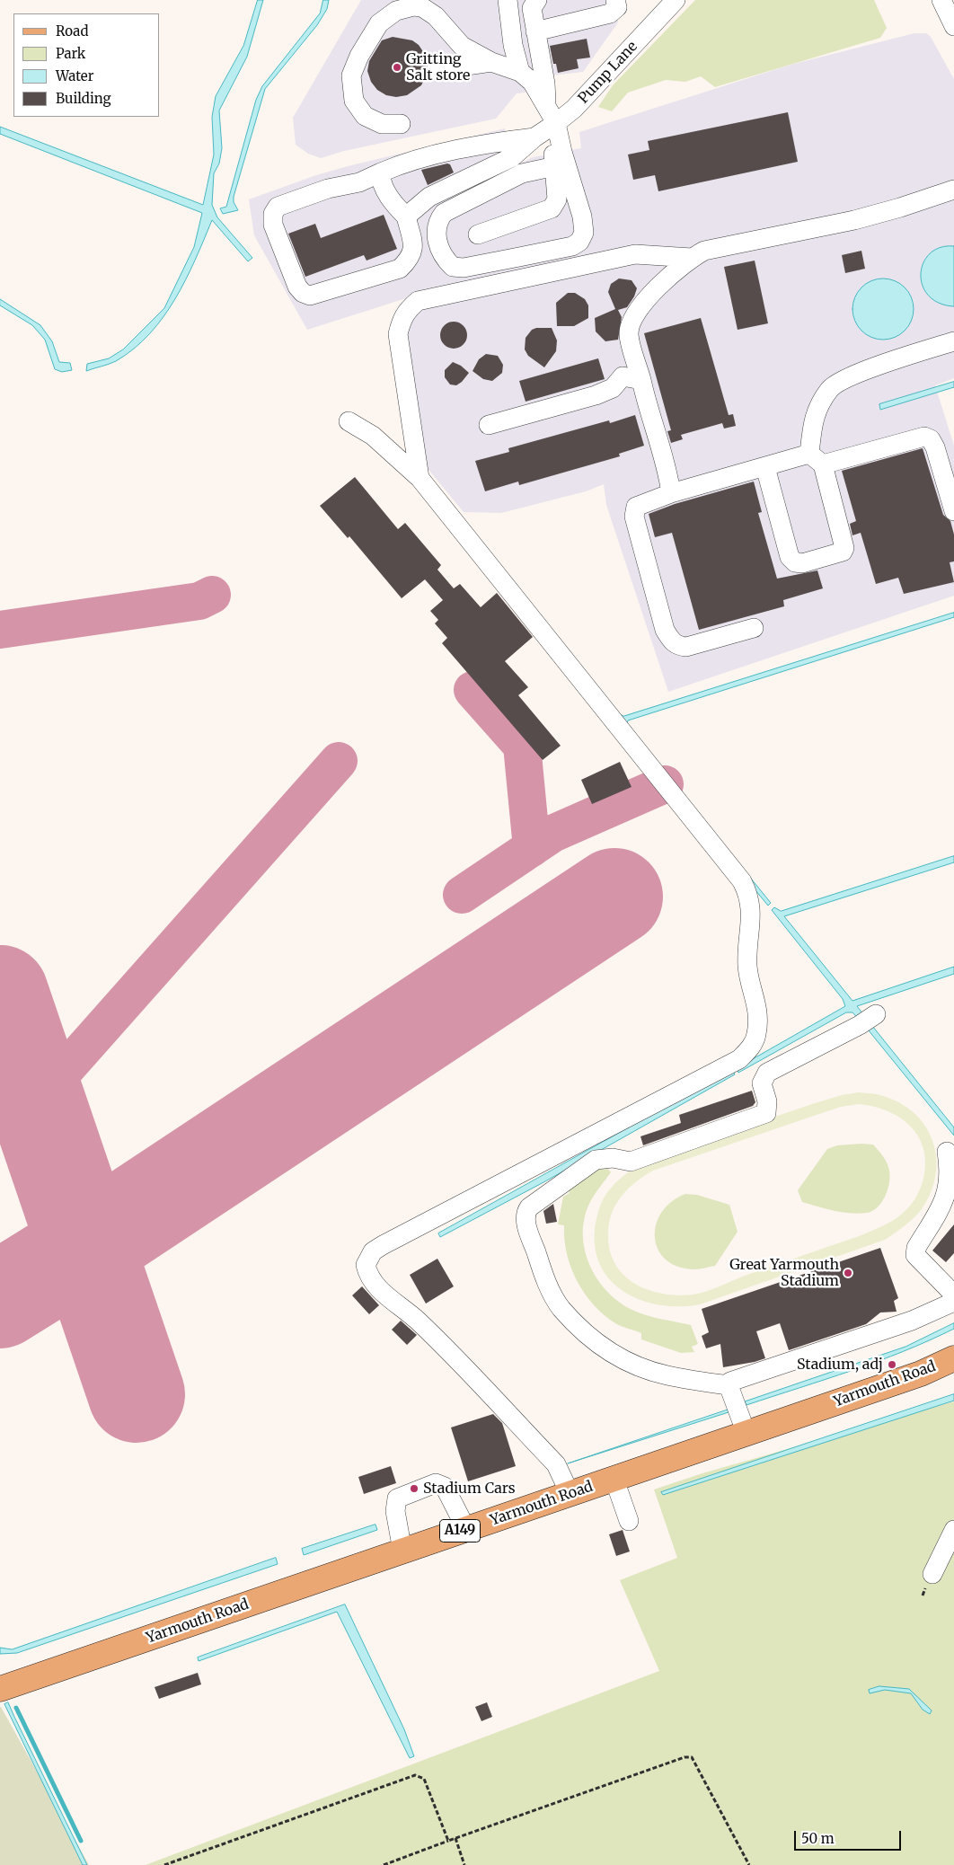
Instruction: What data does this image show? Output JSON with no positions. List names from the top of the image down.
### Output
{
  "streets": {
    "main road": ["Yarmouth Road", "A149"],
    "street": ["Pump Lane"]
  },
  "places": [
    "Gritting Salt store",
    "Great Yarmouth Stadium",
    "Stadium, adj",
    "Stadium Cars"
  ],
  "legend": [
    "Road",
    "Park",
    "Water",
    "Building"
  ],
  "scale_bar": "50 m"
}
